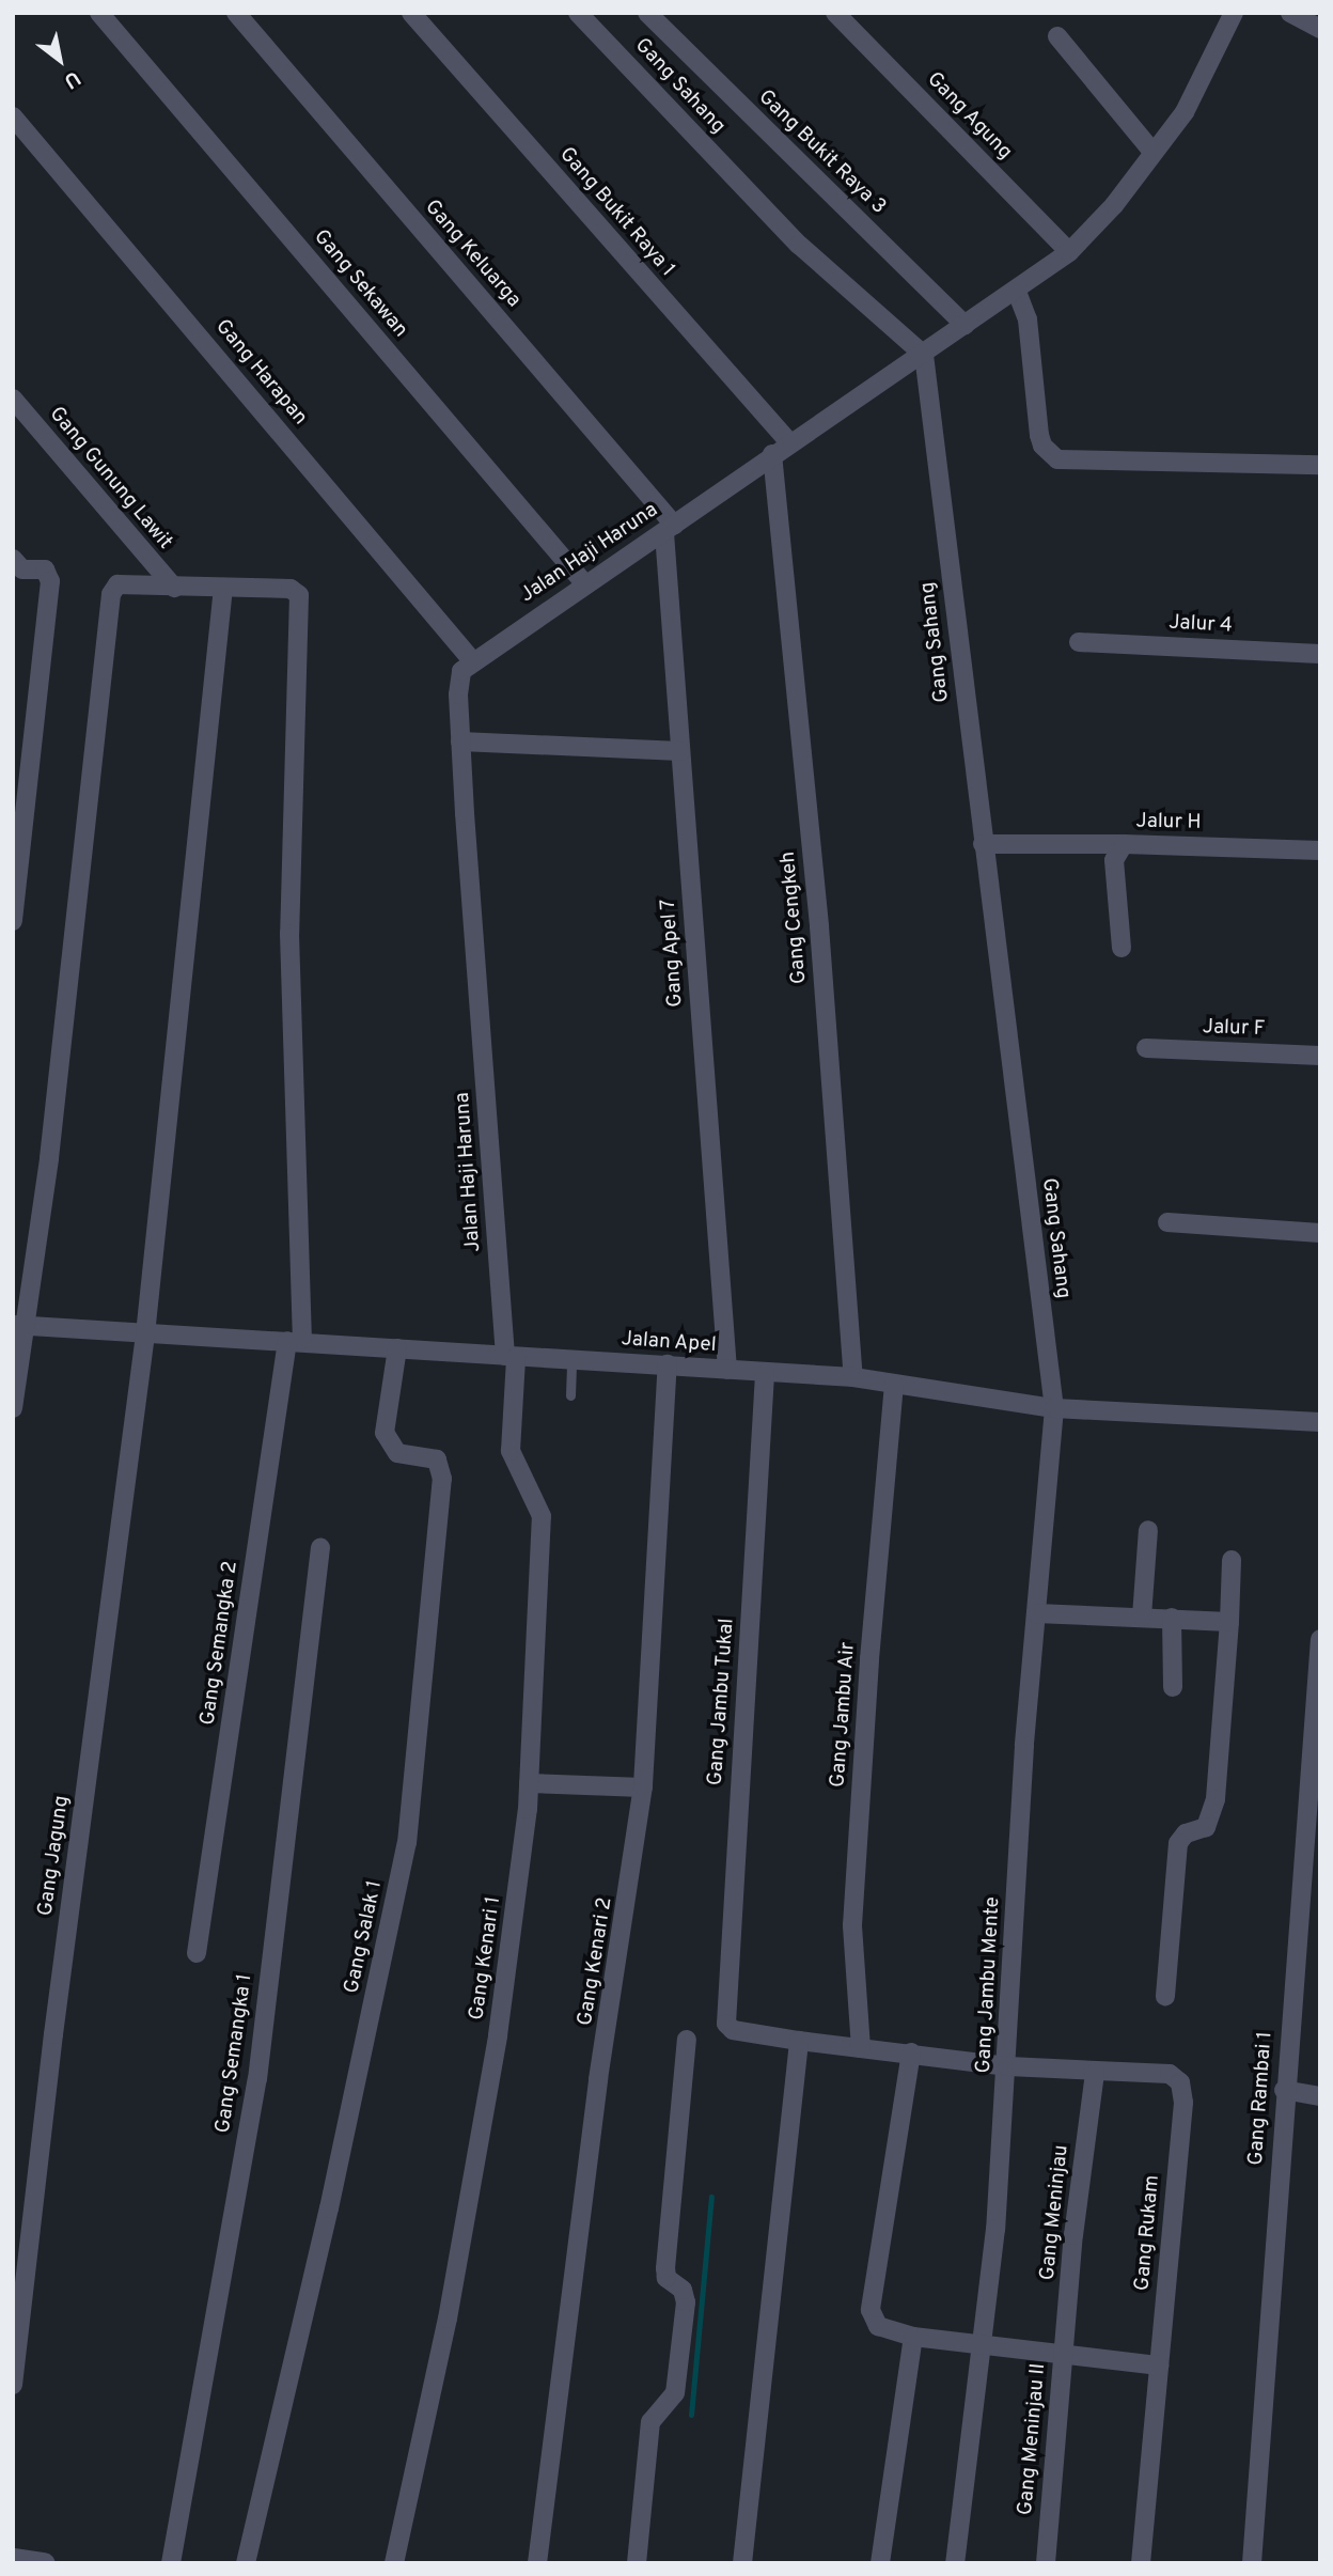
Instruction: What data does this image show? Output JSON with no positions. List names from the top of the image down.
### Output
{
  "streets": {
    "street": [
      "Gang Sahang",
      "Gang Agung",
      "Gang Bukit Raya 3",
      "Gang Bukit Raya 1",
      "Gang Keluarga",
      "Gang Sekawan",
      "Gang Harapan",
      "Gang Gunung Lawit",
      "Jalan Haji Haruna",
      "Jalur 4",
      "Jalur H",
      "Gang Cengkeh",
      "Gang Apel 7",
      "Jalur F",
      "Jalan Apel",
      "Gang Semangka 2",
      "Gang Jambu Tukal",
      "Gang Jambu Air",
      "Gang Jagung",
      "Gang Salak 1",
      "Gang Kenari 1",
      "Gang Kenari 2",
      "Gang Jambu Mente",
      "Gang Semangka 1",
      "Gang Rambai 1",
      "Gang Meninjau",
      "Gang Rukam",
      "Gang Meninjau II"
    ]
  },
  "crossings": [
    ["Gang Sahang", "Jalan Haji Haruna"],
    ["Gang Sahang", "Jalan Apel"],
    ["Gang Sahang", "Gang Jambu Mente"],
    ["Gang Agung", "Jalan Haji Haruna"],
    ["Gang Bukit Raya 3", "Jalan Haji Haruna"],
    ["Gang Bukit Raya 1", "Jalan Haji Haruna"],
    ["Gang Keluarga", "Jalan Haji Haruna"],
    ["Gang Keluarga", "Gang Apel 7"],
    ["Gang Sekawan", "Jalan Haji Haruna"],
    ["Gang Harapan", "Jalan Haji Haruna"],
    ["Jalan Haji Haruna", "Gang Cengkeh"],
    ["Jalan Haji Haruna", "Gang Apel 7"],
    ["Jalan Haji Haruna", "Jalan Apel"],
    ["Jalan Haji Haruna", "Gang Kenari 1"],
    ["Gang Cengkeh", "Jalan Apel"],
    ["Gang Apel 7", "Jalan Apel"],
    ["Jalan Apel", "Gang Semangka 2"],
    ["Jalan Apel", "Gang Jambu Tukal"],
    ["Jalan Apel", "Gang Jambu Air"],
    ["Jalan Apel", "Gang Jagung"],
    ["Jalan Apel", "Gang Salak 1"],
    ["Jalan Apel", "Gang Kenari 1"],
    ["Jalan Apel", "Gang Kenari 2"],
    ["Jalan Apel", "Gang Jambu Mente"],
    ["Gang Semangka 2", "Gang Jagung"],
    ["Gang Jambu Tukal", "Gang Rukam"],
    ["Gang Jambu Air", "Gang Rukam"],
    ["Gang Jambu Mente", "Gang Rukam"],
    ["Gang Jambu Mente", "Gang Meninjau II"],
    ["Gang Meninjau", "Gang Rukam"],
    ["Gang Meninjau", "Gang Meninjau II"],
    ["Gang Rukam", "Gang Meninjau II"]
  ],
  "north": "bottom right"
}
